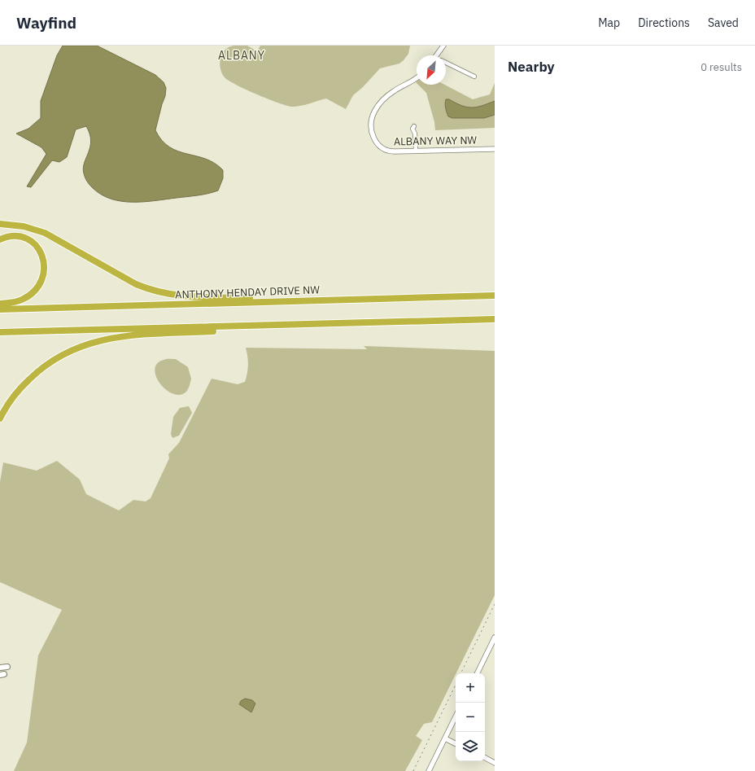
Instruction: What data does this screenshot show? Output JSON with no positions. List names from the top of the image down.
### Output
{
  "streets": {
    "highway": ["ANTHONY HENDAY DRIVE NW"],
    "street": ["ALBANY WAY NW"]
  },
  "districts": ["ALBANY"],
  "north": "bottom left",
  "page": {
    "header": "Wayfind",
    "nav": ["Map", "Directions", "Saved"],
    "heading": ["Nearby", "0 results"],
    "map_buttons": ["+", "−"]
  }
}
